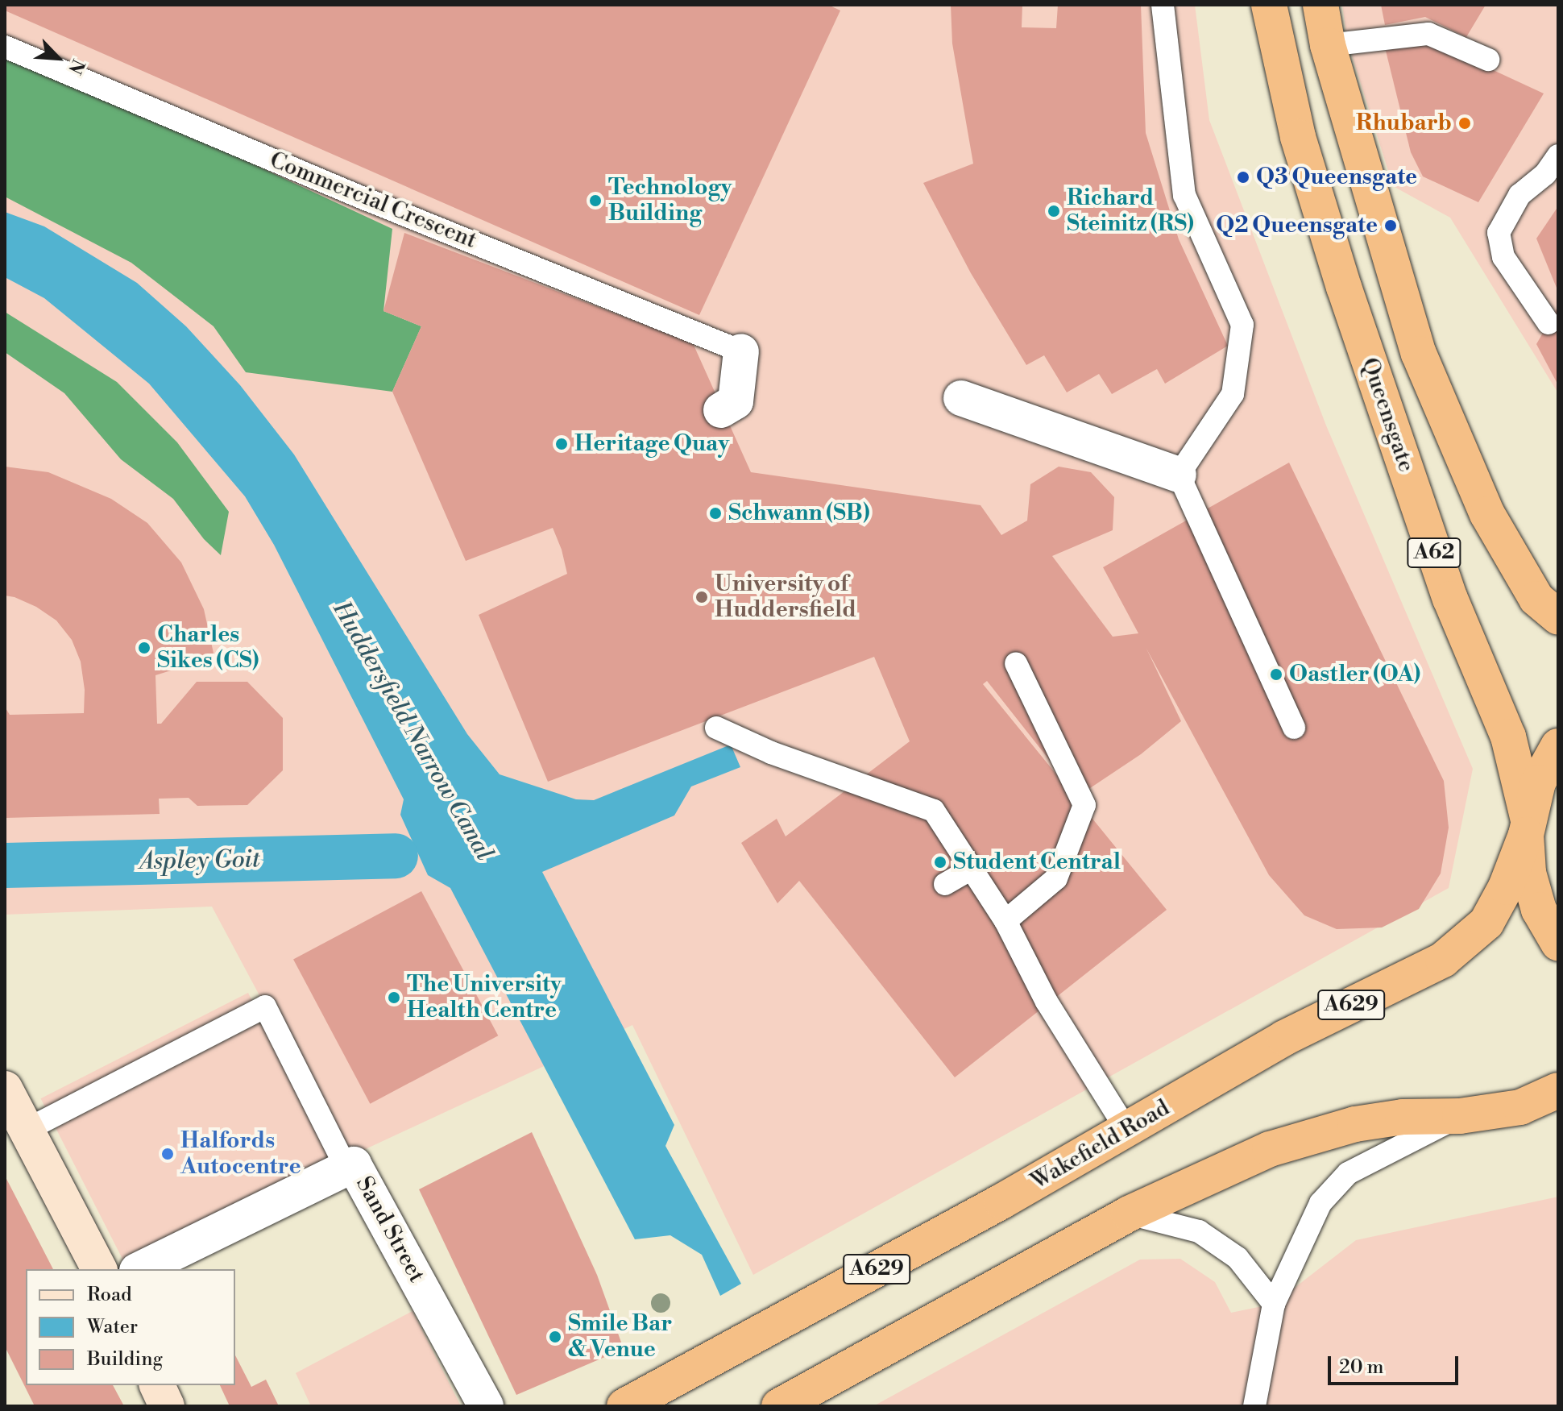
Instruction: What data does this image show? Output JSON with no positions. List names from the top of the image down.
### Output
{
  "streets": {
    "highway": [
      "Queensgate",
      "A62",
      "A629",
      "Wakefield Road"
    ],
    "street": ["Sand Street"],
    "lane": ["Commercial Crescent"]
  },
  "crossings": [
    ["Queensgate", "Wakefield Road"]
  ],
  "water": ["Huddersfield Narrow Canal", "Aspley Goit"],
  "places": [
    "Rhubarb",
    "Q3 Queensgate",
    "Technology Building",
    "Richard Steinitz (RS)",
    "Q2 Queensgate",
    "Heritage Quay",
    "Schwann (SB)",
    "University of Huddersfield",
    "Charles Sikes (CS)",
    "Oastler (OA)",
    "Student Central",
    "The University Health Centre",
    "Halfords Autocentre",
    "Smile Bar & Venue"
  ],
  "legend": ["Road", "Water", "Building"],
  "scale_bar": "20 m",
  "north": "bottom right"
}
